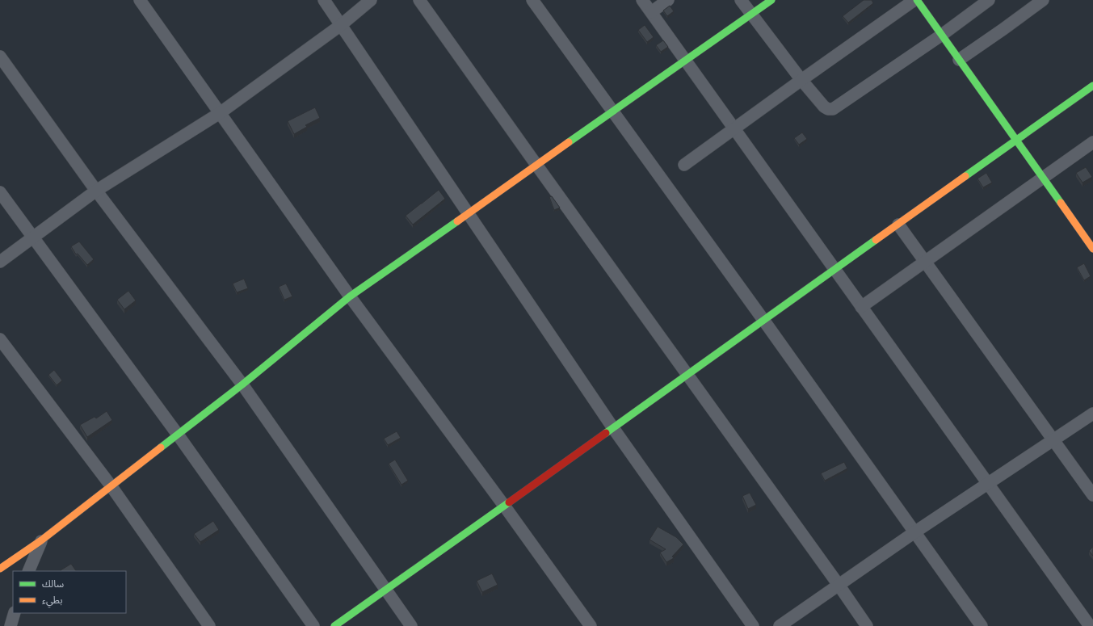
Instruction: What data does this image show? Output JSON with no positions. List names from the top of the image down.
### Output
{
  "legend": ["سالك", "بطيء"]
}
